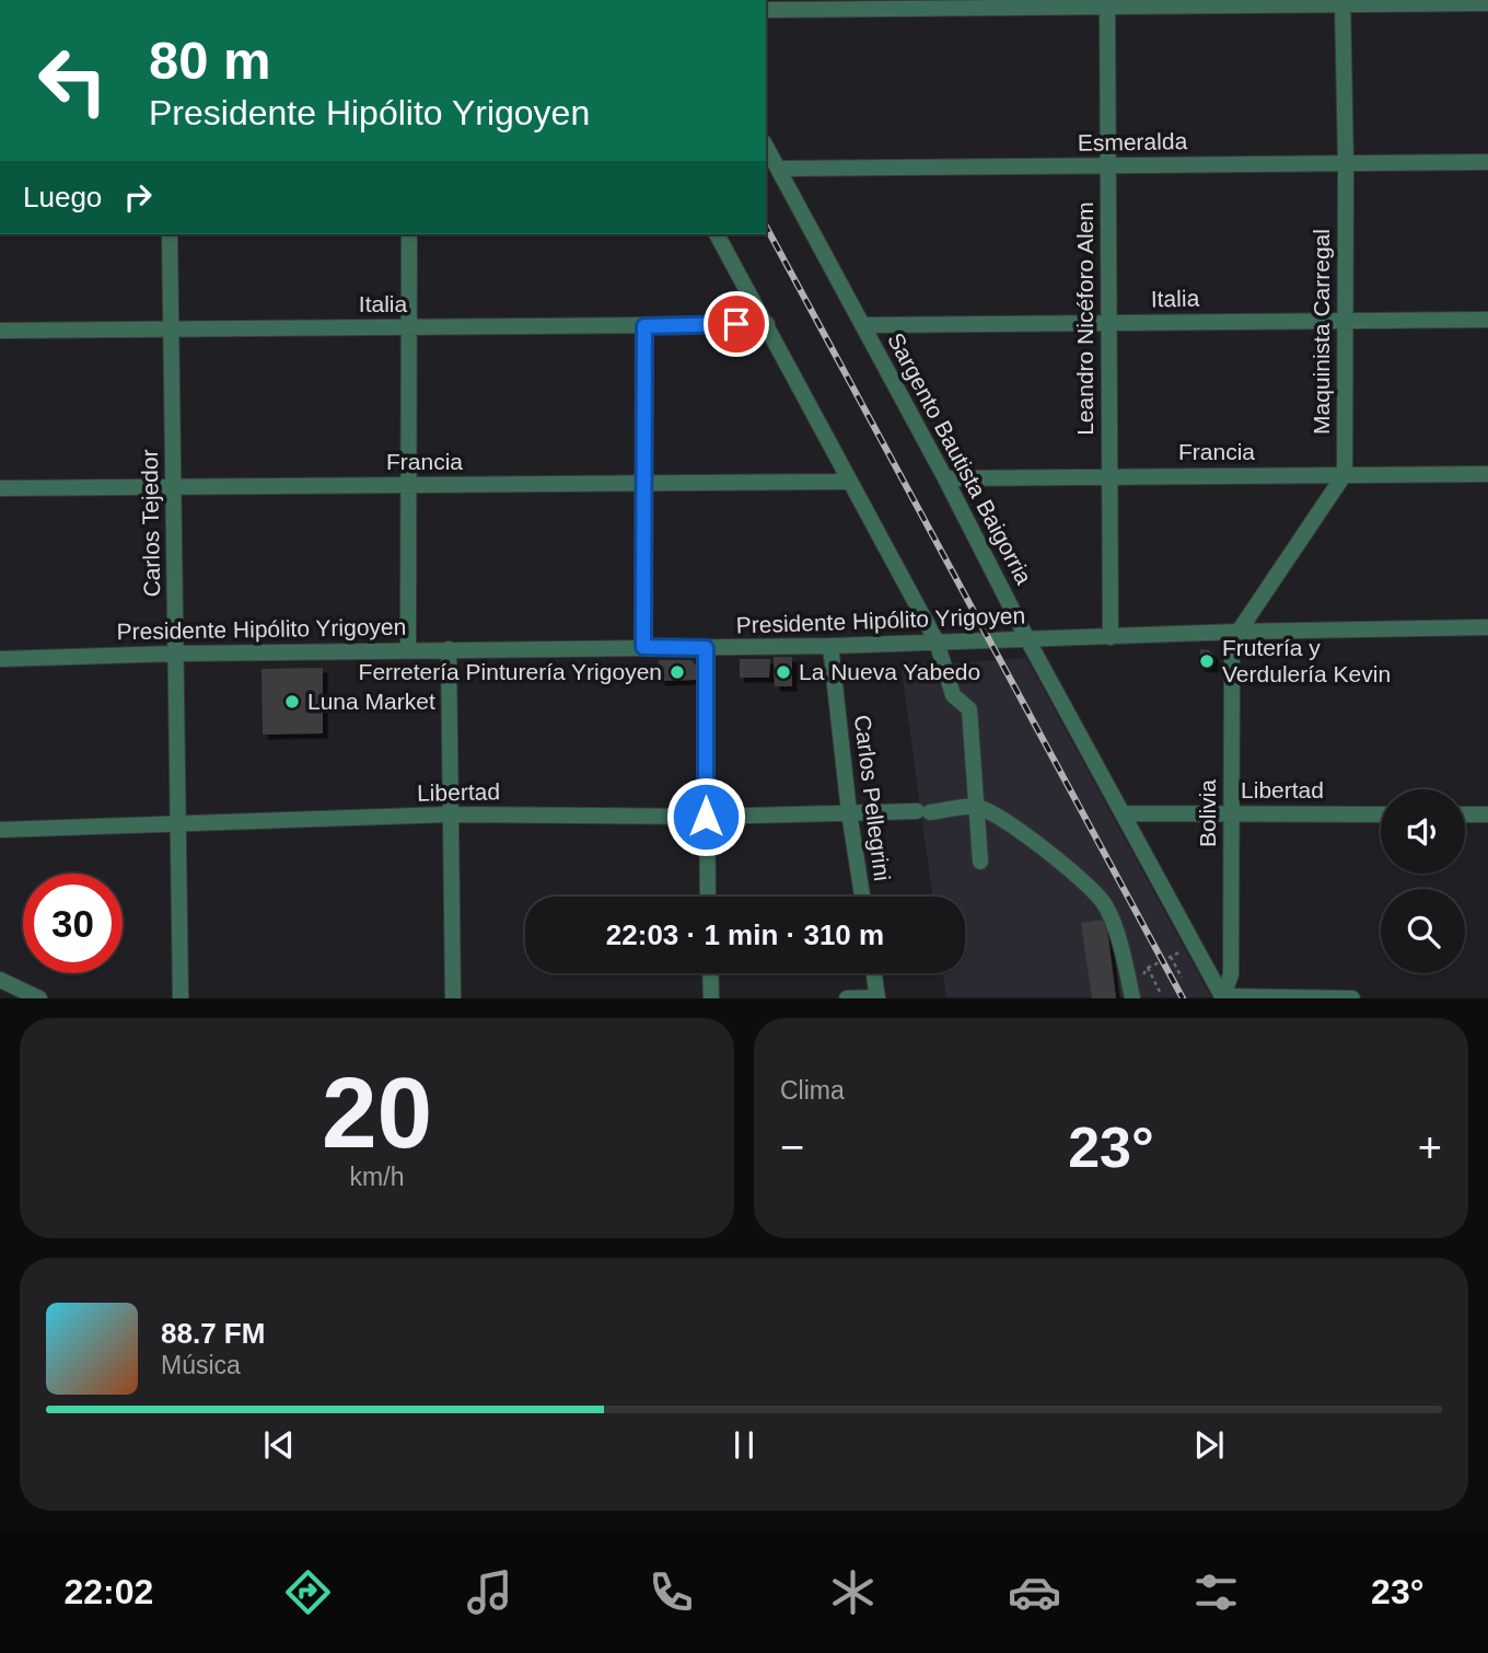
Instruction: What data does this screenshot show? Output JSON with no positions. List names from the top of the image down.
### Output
{
  "streets": {
    "street": [
      "Esmeralda",
      "Italia",
      "Leandro Nicéforo Alem",
      "Maquinista Carregal",
      "Francia",
      "Sargento Bautista Baigorria",
      "Carlos Tejedor",
      "Presidente Hipólito Yrigoyen",
      "Libertad",
      "Carlos Pellegrini",
      "Bolivia"
    ]
  },
  "crossings": [
    ["Esmeralda", "Leandro Nicéforo Alem"],
    ["Esmeralda", "Maquinista Carregal"],
    ["Esmeralda", "Sargento Bautista Baigorria"],
    ["Italia", "Leandro Nicéforo Alem"],
    ["Italia", "Maquinista Carregal"],
    ["Italia", "Sargento Bautista Baigorria"],
    ["Italia", "Carlos Tejedor"],
    ["Leandro Nicéforo Alem", "Francia"],
    ["Leandro Nicéforo Alem", "Presidente Hipólito Yrigoyen"],
    ["Maquinista Carregal", "Francia"],
    ["Francia", "Sargento Bautista Baigorria"],
    ["Francia", "Carlos Tejedor"],
    ["Sargento Bautista Baigorria", "Presidente Hipólito Yrigoyen"],
    ["Sargento Bautista Baigorria", "Libertad"],
    ["Sargento Bautista Baigorria", "Bolivia"],
    ["Carlos Tejedor", "Presidente Hipólito Yrigoyen"],
    ["Carlos Tejedor", "Libertad"],
    ["Presidente Hipólito Yrigoyen", "Carlos Pellegrini"],
    ["Presidente Hipólito Yrigoyen", "Bolivia"],
    ["Libertad", "Carlos Pellegrini"],
    ["Libertad", "Bolivia"]
  ],
  "places": [
    "Frutería y Verdulería Kevin",
    "Ferretería Pinturería Yrigoyen",
    "La Nueva Yabedo",
    "Luna Market"
  ],
  "page": {
    "turn": ["80 m", "Presidente Hipólito Yrigoyen"],
    "then": "Luego",
    "limit": "30",
    "trip": "22:03 · 1 min · 310 m",
    "tile": [
      ["20", "km/h"],
      "Clima"
    ],
    "heat": ["−", "23°", "+"],
    "song": ["88.7 FM", "Música"],
    "tabs": ["22:02", "23°"]
  }
}
